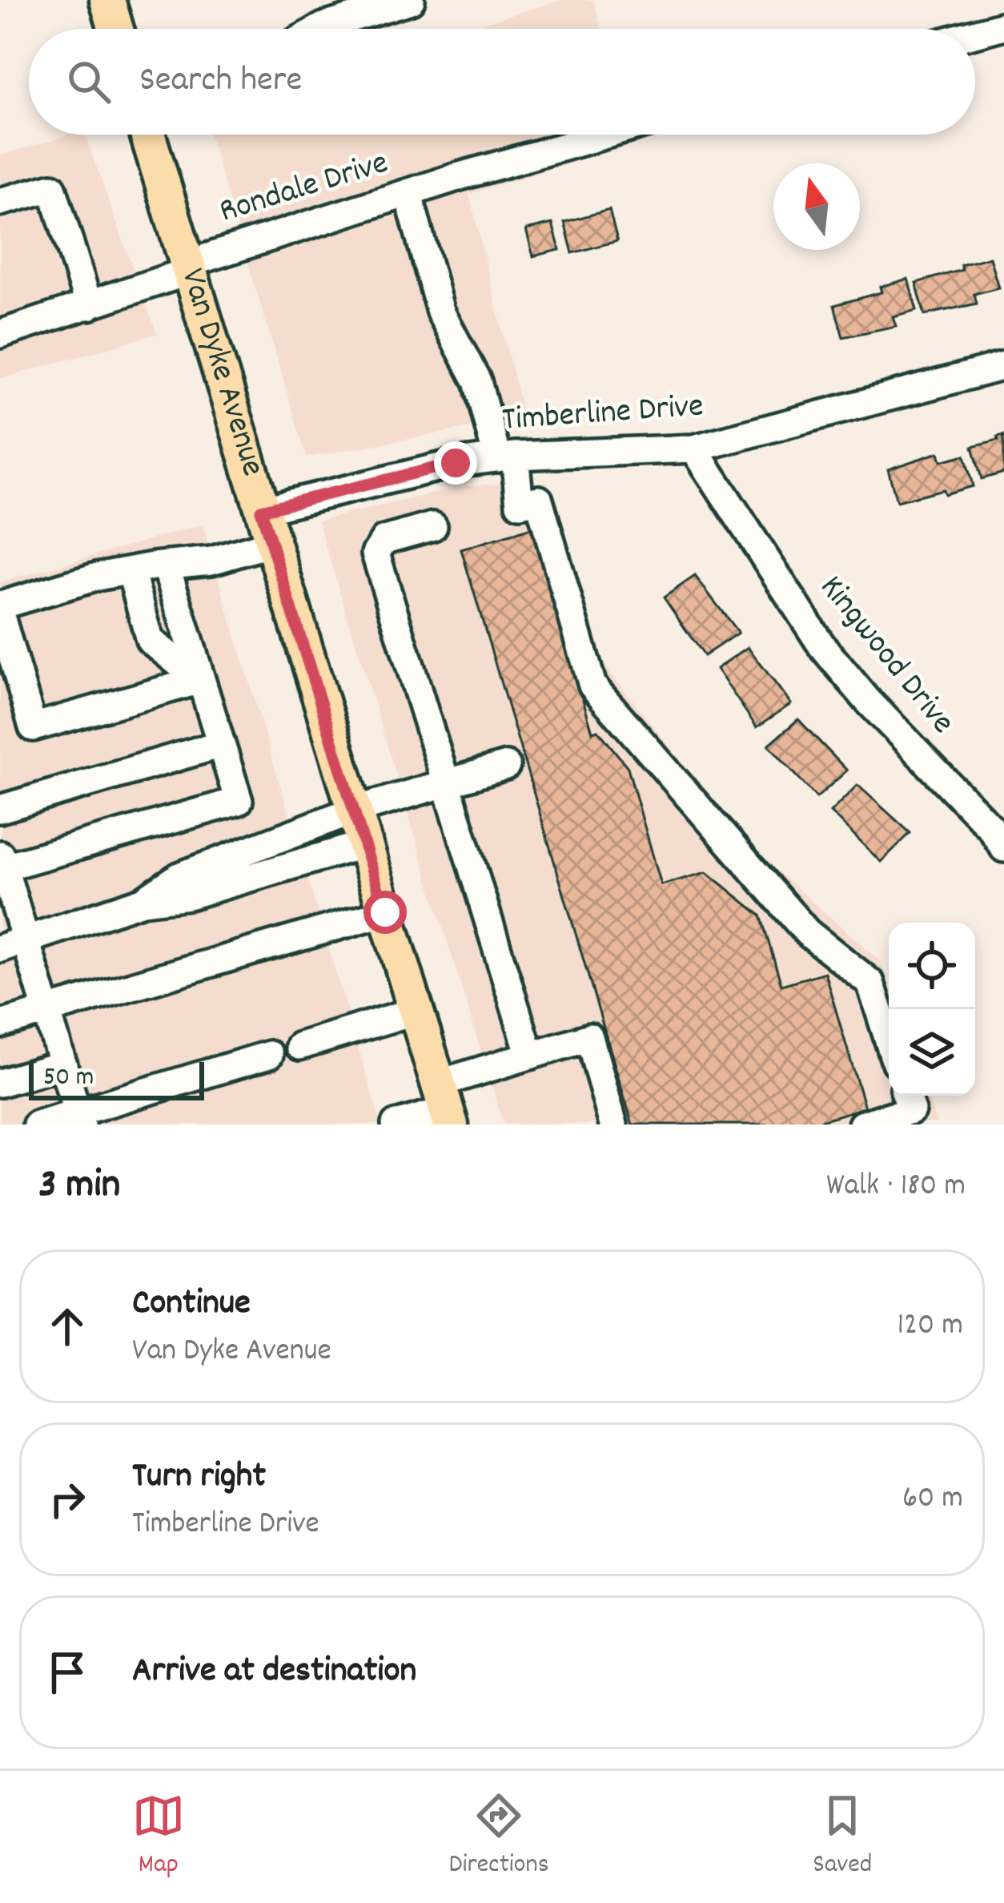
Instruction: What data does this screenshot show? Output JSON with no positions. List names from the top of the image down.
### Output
{
  "streets": {
    "main road": ["Van Dyke Avenue"],
    "street": ["Rondale Drive", "Timberline Drive", "Kingwood Drive"]
  },
  "crossings": [
    ["Rondale Drive", "Van Dyke Avenue"],
    ["Van Dyke Avenue", "Timberline Drive"],
    ["Timberline Drive", "Kingwood Drive"]
  ],
  "scale_bar": "50 m",
  "north": "top",
  "page": {
    "search": "Search here",
    "scale": "50 m",
    "heading": ["3 min", "Walk · 180 m"],
    "list": [
      ["Continue", "Van Dyke Avenue", "120 m"],
      ["Turn right", "Timberline Drive", "60 m"],
      "Arrive at destination"
    ],
    "nav": ["Map", "Directions", "Saved"]
  }
}
